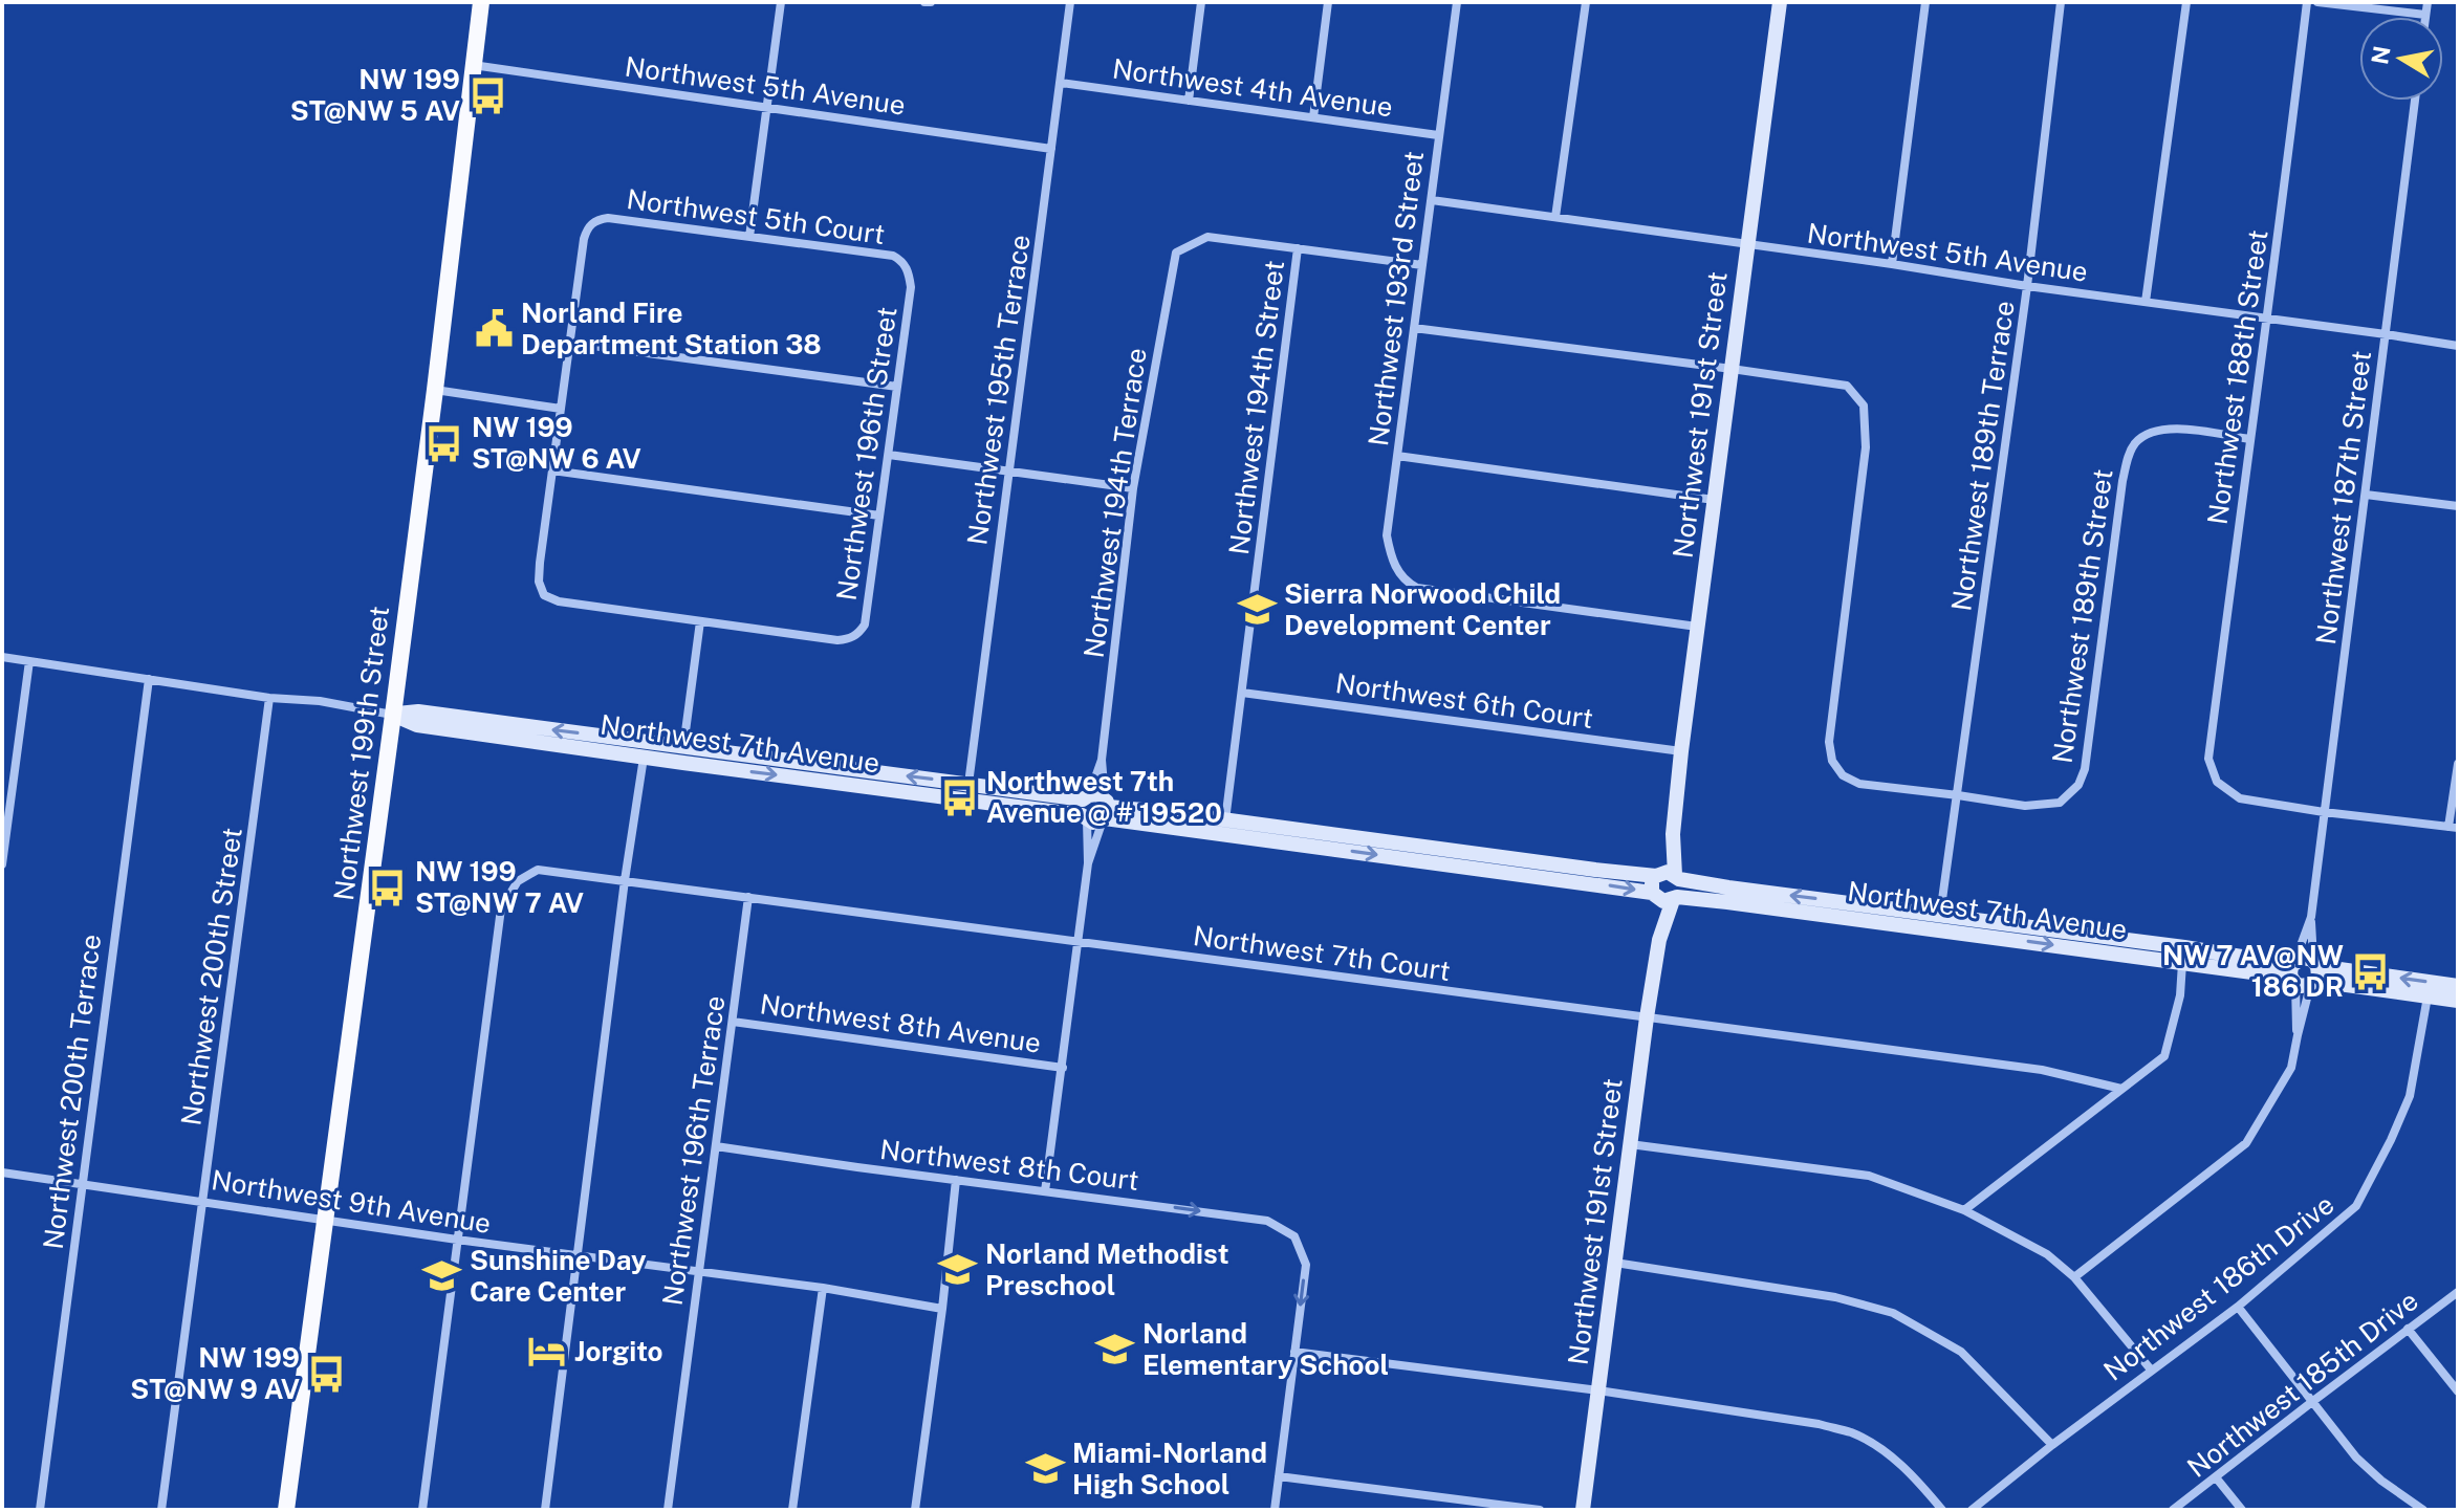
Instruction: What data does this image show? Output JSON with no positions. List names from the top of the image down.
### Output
{
  "streets": {
    "main road": ["Northwest 199th Street"],
    "street": [
      "Northwest 5th Avenue",
      "Northwest 4th Avenue",
      "Northwest 5th Court",
      "Northwest 193rd Street",
      "Northwest 188th Street",
      "Northwest 195th Terrace",
      "Northwest 194th Street",
      "Northwest 191st Street",
      "Northwest 196th Street",
      "Northwest 189th Terrace",
      "Northwest 187th Street",
      "Northwest 194th Terrace",
      "Northwest 189th Street",
      "Northwest 6th Court",
      "Northwest 7th Avenue",
      "Northwest 7th Court",
      "Northwest 200th Street",
      "Northwest 8th Avenue",
      "Northwest 200th Terrace",
      "Northwest 196th Terrace",
      "Northwest 8th Court",
      "Northwest 9th Avenue",
      "Northwest 186th Drive",
      "Northwest 185th Drive"
    ]
  },
  "crossings": [
    ["Northwest 5th Avenue", "Northwest 193rd Street"],
    ["Northwest 5th Avenue", "Northwest 188th Street"],
    ["Northwest 5th Avenue", "Northwest 195th Terrace"],
    ["Northwest 5th Avenue", "Northwest 191st Street"],
    ["Northwest 5th Avenue", "Northwest 189th Terrace"],
    ["Northwest 5th Avenue", "Northwest 187th Street"],
    ["Northwest 5th Avenue", "Northwest 199th Street"],
    ["Northwest 4th Avenue", "Northwest 193rd Street"],
    ["Northwest 4th Avenue", "Northwest 195th Terrace"],
    ["Northwest 5th Court", "Northwest 196th Street"],
    ["Northwest 193rd Street", "Northwest 191st Street"],
    ["Northwest 188th Street", "Northwest 187th Street"],
    ["Northwest 188th Street", "Northwest 189th Street"],
    ["Northwest 195th Terrace", "Northwest 7th Avenue"],
    ["Northwest 194th Street", "Northwest 194th Terrace"],
    ["Northwest 194th Street", "Northwest 6th Court"],
    ["Northwest 194th Street", "Northwest 7th Avenue"],
    ["Northwest 191st Street", "Northwest 6th Court"],
    ["Northwest 191st Street", "Northwest 7th Avenue"],
    ["Northwest 191st Street", "Northwest 7th Court"],
    ["Northwest 189th Terrace", "Northwest 189th Street"],
    ["Northwest 189th Terrace", "Northwest 7th Avenue"],
    ["Northwest 194th Terrace", "Northwest 7th Avenue"],
    ["Northwest 194th Terrace", "Northwest 7th Court"],
    ["Northwest 194th Terrace", "Northwest 8th Avenue"],
    ["Northwest 194th Terrace", "Northwest 8th Court"],
    ["Northwest 7th Avenue", "Northwest 199th Street"],
    ["Northwest 7th Avenue", "Northwest 200th Street"],
    ["Northwest 7th Avenue", "Northwest 200th Terrace"],
    ["Northwest 7th Avenue", "Northwest 186th Drive"],
    ["Northwest 199th Street", "Northwest 9th Avenue"],
    ["Northwest 7th Court", "Northwest 196th Terrace"],
    ["Northwest 7th Court", "Northwest 9th Avenue"],
    ["Northwest 200th Street", "Northwest 9th Avenue"],
    ["Northwest 8th Avenue", "Northwest 196th Terrace"],
    ["Northwest 200th Terrace", "Northwest 9th Avenue"],
    ["Northwest 196th Terrace", "Northwest 8th Court"],
    ["Northwest 196th Terrace", "Northwest 9th Avenue"]
  ],
  "places": {
    "bus stop": [
      "NW 199 ST@NW 5 AV",
      "NW 199 ST@NW 6 AV",
      "Northwest 7th Avenue @ # 19520",
      "NW 199 ST@NW 7 AV",
      "NW 7 AV@NW 186 DR",
      "NW 199 ST@NW 9 AV"
    ],
    "public building": ["Norland Fire Department Station 38"],
    "school or university": [
      "Sierra Norwood Child Development Center",
      "Norland Methodist Preschool",
      "Sunshine Day Care Center",
      "Norland Elementary School",
      "Miami-Norland High School"
    ],
    "hotel": ["Jorgito"]
  },
  "north": "left"
}
